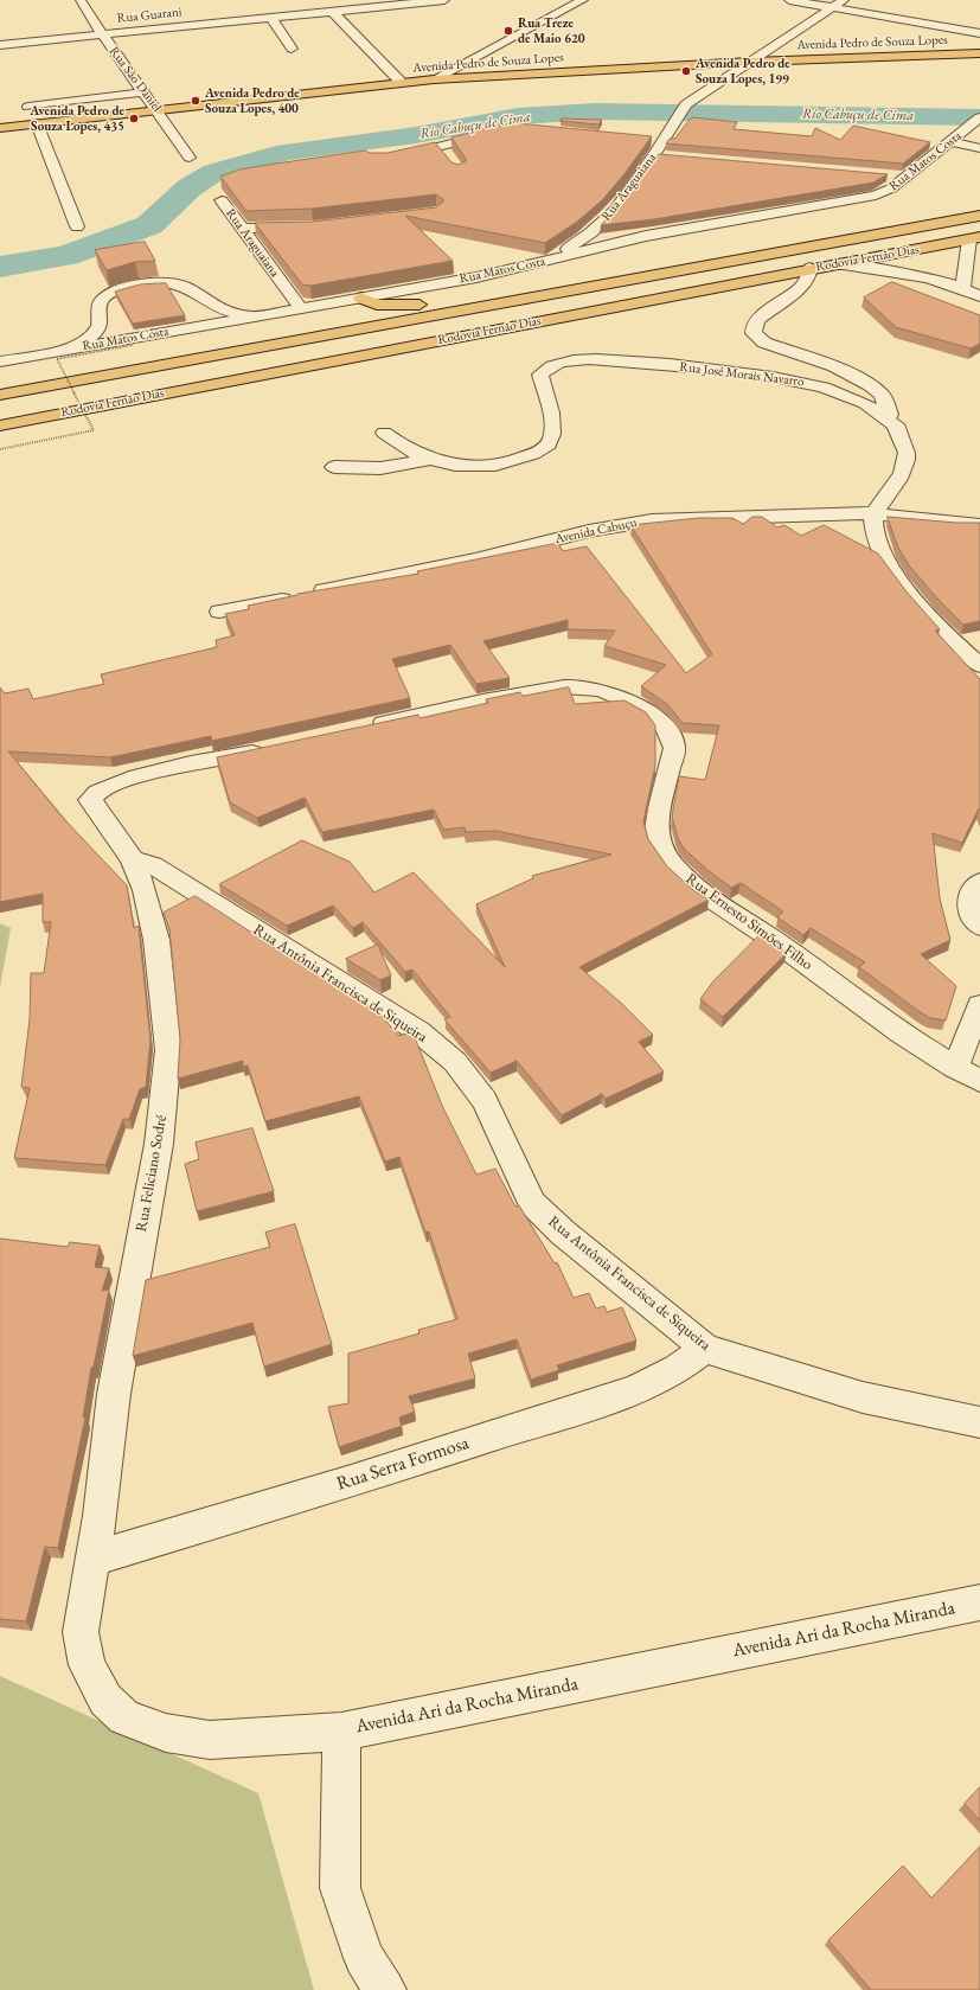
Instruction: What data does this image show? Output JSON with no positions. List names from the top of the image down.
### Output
{
  "streets": {
    "main road": ["Avenida Pedro de Souza Lopes", "Rodovia Fernão Dias"],
    "street": [
      "Rua Guarani",
      "Rua São Daniel",
      "Rua Matos Costa",
      "Rua Araguaiana",
      "Rua José Morais Navarro",
      "Avenida Cabuçu",
      "Rua Ernesto Simões Filho",
      "Rua Antônia Francisca de Siqueira",
      "Rua Feliciano Sodré",
      "Rua Serra Formosa",
      "Avenida Ari da Rocha Miranda"
    ]
  },
  "crossings": [
    ["Rua Guarani", "Rua São Daniel"],
    ["Avenida Pedro de Souza Lopes", "Rua São Daniel"],
    ["Avenida Pedro de Souza Lopes", "Rua Araguaiana"],
    ["Rua Matos Costa", "Rua Araguaiana"],
    ["Rua José Morais Navarro", "Avenida Cabuçu"],
    ["Rua Antônia Francisca de Siqueira", "Rua Feliciano Sodré"],
    ["Rua Antônia Francisca de Siqueira", "Rua Serra Formosa"],
    ["Rua Feliciano Sodré", "Rua Serra Formosa"],
    ["Rua Feliciano Sodré", "Avenida Ari da Rocha Miranda"],
    ["Rua Serra Formosa", "Avenida Ari da Rocha Miranda"]
  ],
  "water": ["Rio Cabuçu de Cima"],
  "places": [
    "Rua Treze de Maio 620",
    "Avenida Pedro de Souza Lopes, 199",
    "Avenida Pedro de Souza Lopes, 400",
    "Avenida Pedro de Souza Lopes, 435"
  ]
}
